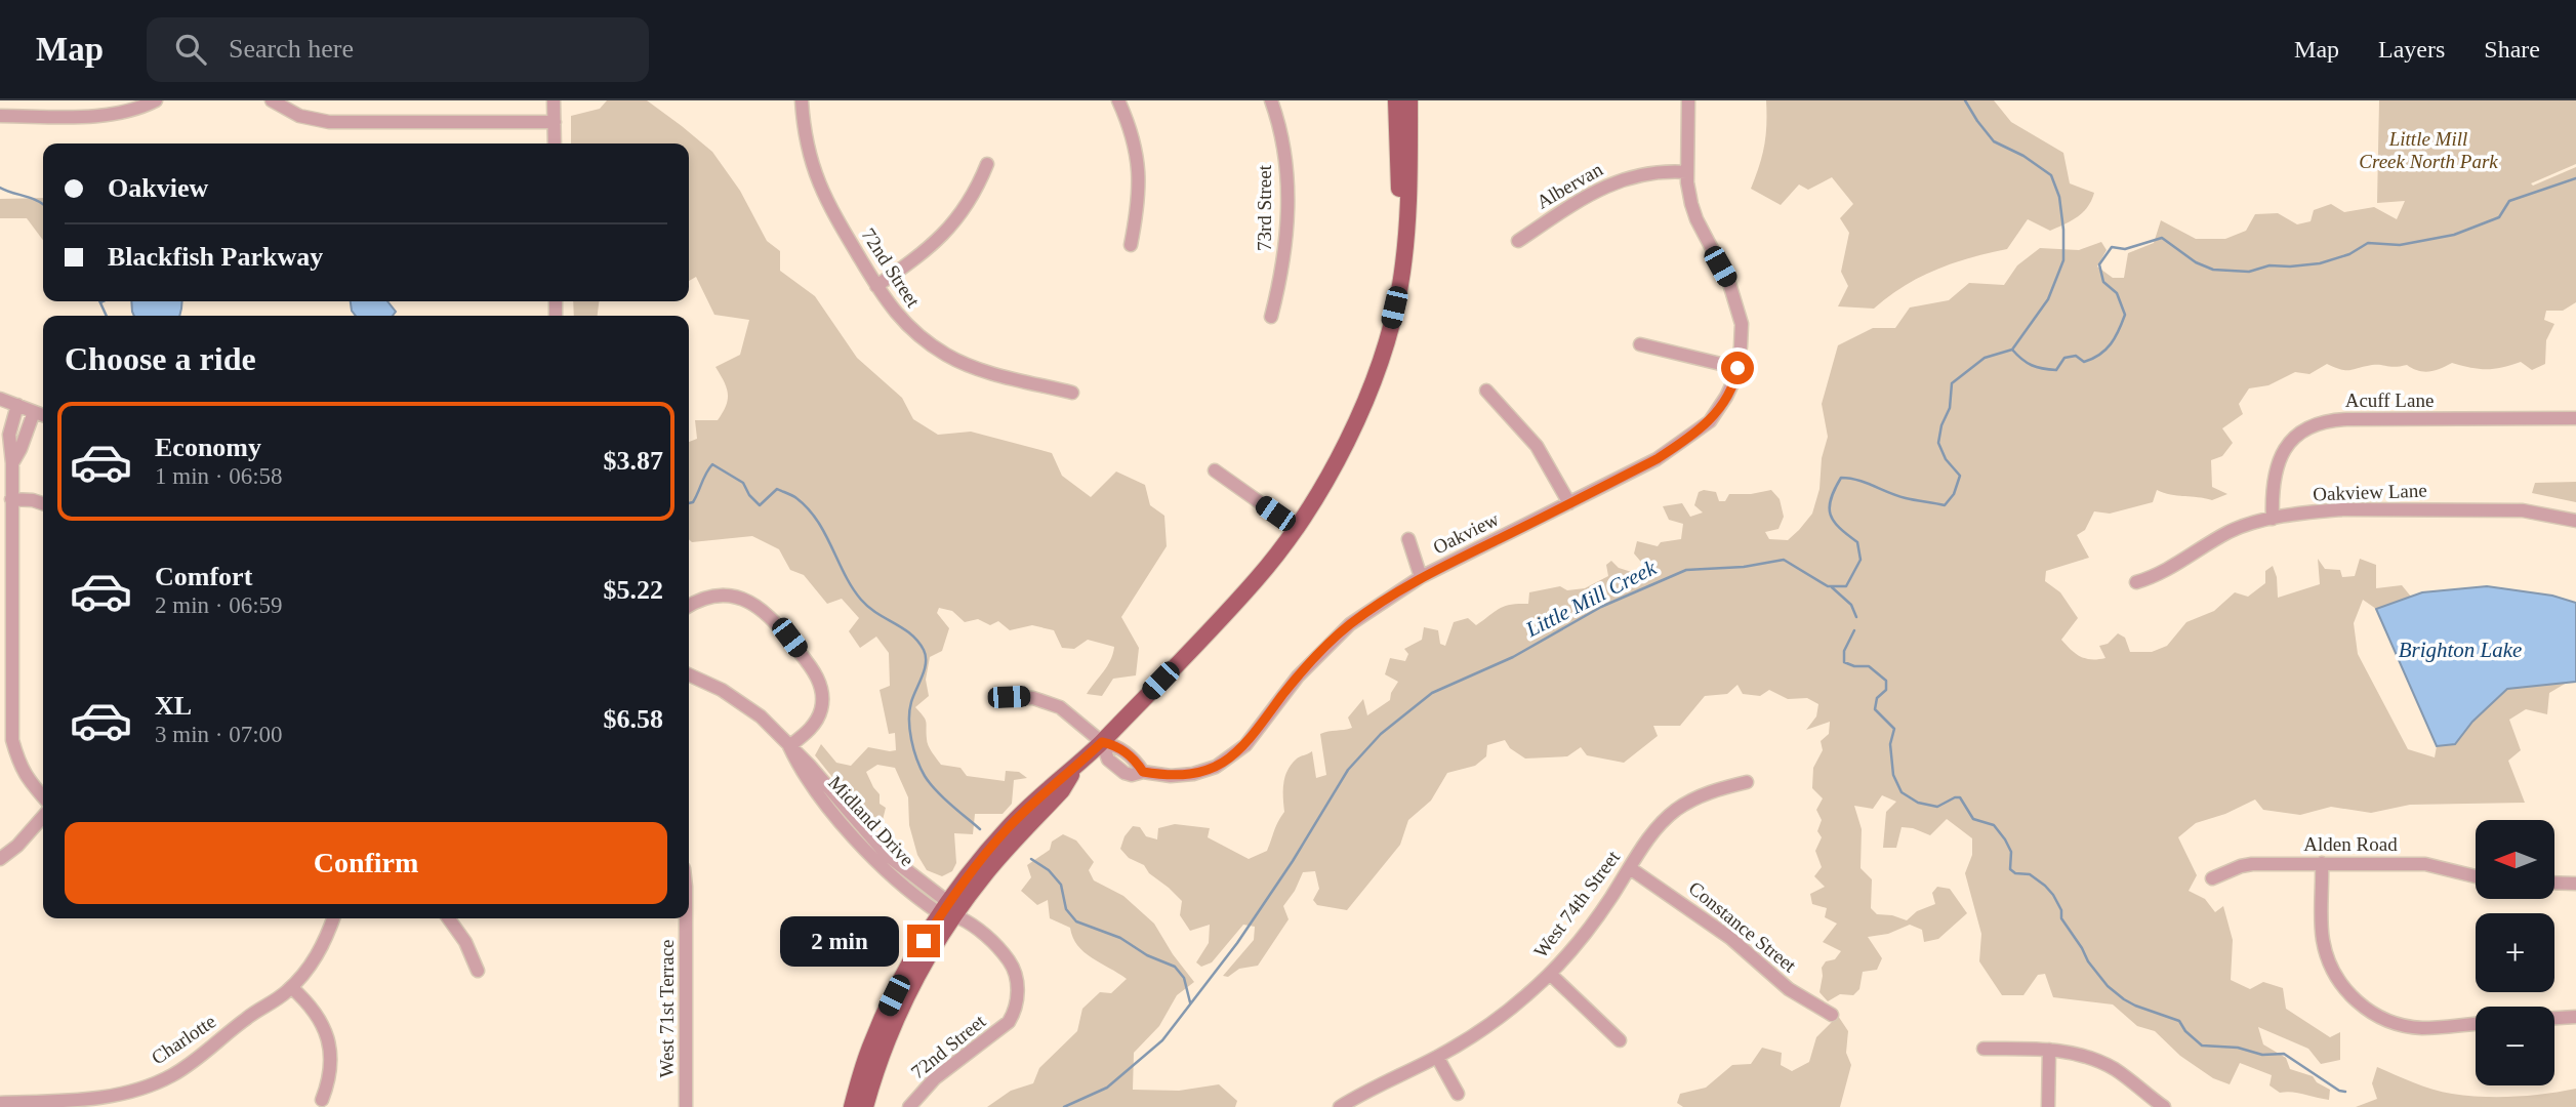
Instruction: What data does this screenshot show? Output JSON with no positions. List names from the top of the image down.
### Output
{
  "streets": {
    "street": [
      "Albervan",
      "73rd Street",
      "72nd Street",
      "Acuff Lane",
      "Oakview Lane",
      "Oakview",
      "Midland Drive",
      "Alden Road",
      "West 74th Street",
      "Constance Street",
      "West 71st Terrace",
      "Charlotte"
    ]
  },
  "crossings": [
    ["Albervan", "Oakview"],
    ["72nd Street", "Midland Drive"],
    ["Acuff Lane", "Oakview Lane"],
    ["West 74th Street", "Constance Street"]
  ],
  "water": ["Little Mill Creek", "Brighton Lake"],
  "parks": ["Little Mill Creek North Park"],
  "north": "left",
  "page": {
    "header": "Map",
    "search": "Search here",
    "nav": ["Map", "Layers", "Share"],
    "banner": ["Oakview", "Blackfish Parkway"],
    "heading": "Choose a ride",
    "list": [
      {
        "name": "Economy",
        "note": "1 min · 06:58",
        "value": "$3.87"
      },
      {
        "name": "Comfort",
        "note": "2 min · 06:59",
        "value": "$5.22"
      },
      {
        "name": "XL",
        "note": "3 min · 07:00",
        "value": "$6.58"
      }
    ],
    "buttons": "Confirm",
    "map_buttons": ["+", "−"],
    "bubble": "2 min"
  }
}
